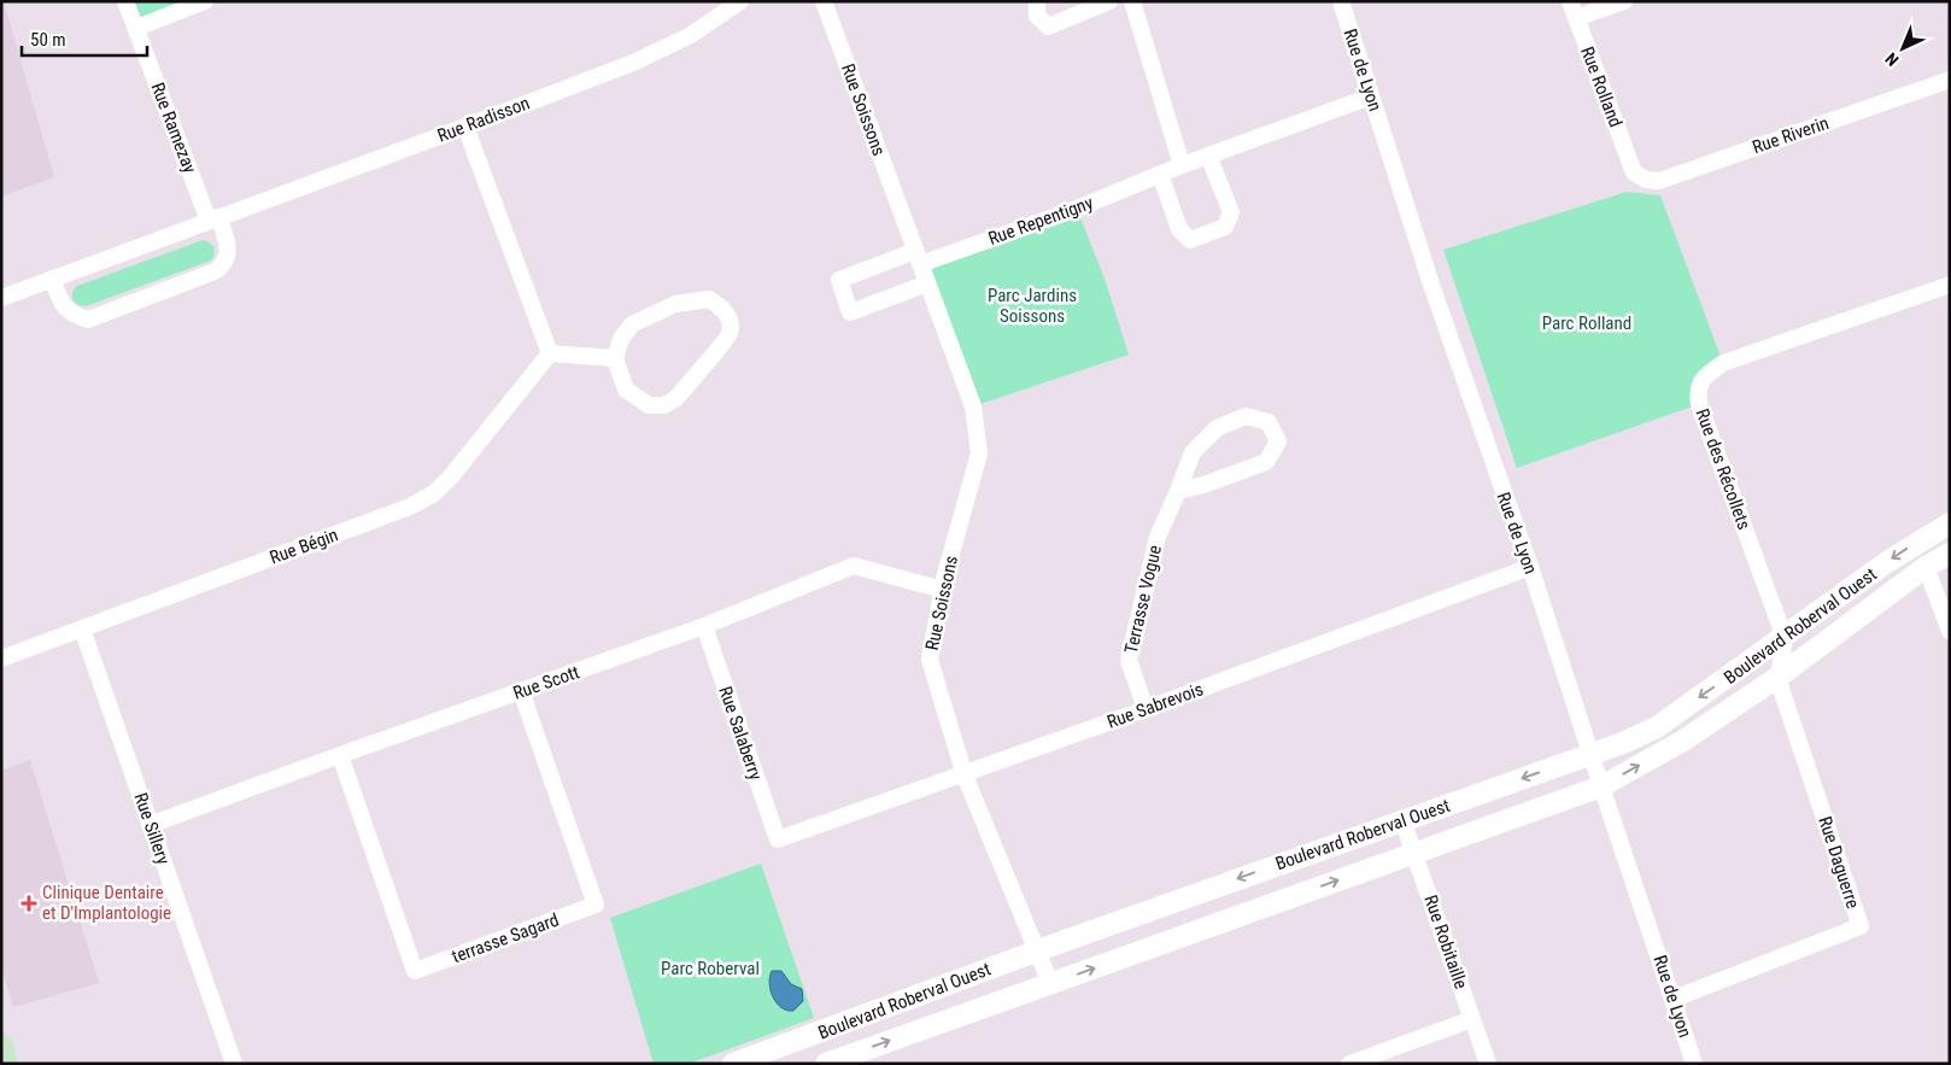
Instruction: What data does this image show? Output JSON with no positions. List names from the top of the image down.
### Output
{
  "streets": {
    "street": [
      "Rue de Lyon",
      "Rue Rolland",
      "Rue Soissons",
      "Rue Radisson",
      "Rue Ramezay",
      "Rue Riverin",
      "Rue Repentigny",
      "Rue des Récollets",
      "Rue Bégin",
      "Terrasse Vogue",
      "Boulevard Roberval Ouest",
      "Rue Scott",
      "Rue Sabrevois",
      "Rue Salaberry",
      "Rue Sillery",
      "Rue Daguerre",
      "terrasse Sagard",
      "Rue Robitaille"
    ]
  },
  "crossings": [
    ["Rue de Lyon", "Rue Repentigny"],
    ["Rue de Lyon", "Boulevard Roberval Ouest"],
    ["Rue de Lyon", "Rue Sabrevois"],
    ["Rue de Lyon", "Rue Daguerre"],
    ["Rue Rolland", "Rue Riverin"],
    ["Rue Soissons", "Rue Repentigny"],
    ["Rue Soissons", "Boulevard Roberval Ouest"],
    ["Rue Soissons", "Rue Scott"],
    ["Rue Soissons", "Rue Sabrevois"],
    ["Rue Radisson", "Rue Ramezay"],
    ["Rue des Récollets", "Boulevard Roberval Ouest"],
    ["Rue des Récollets", "Rue Daguerre"],
    ["Rue Bégin", "Rue Sillery"],
    ["Terrasse Vogue", "Rue Sabrevois"],
    ["Boulevard Roberval Ouest", "Rue Daguerre"],
    ["Boulevard Roberval Ouest", "Rue Robitaille"],
    ["Rue Scott", "Rue Salaberry"],
    ["Rue Scott", "Rue Sillery"],
    ["Rue Scott", "terrasse Sagard"],
    ["Rue Sabrevois", "Rue Salaberry"]
  ],
  "parks": ["Parc Jardins Soissons", "Parc Rolland", "Parc Roberval"],
  "places": {
    "health": ["Clinique Dentaire et D'Implantologie"]
  },
  "scale_bar": "50 m",
  "north": "bottom left"
}
